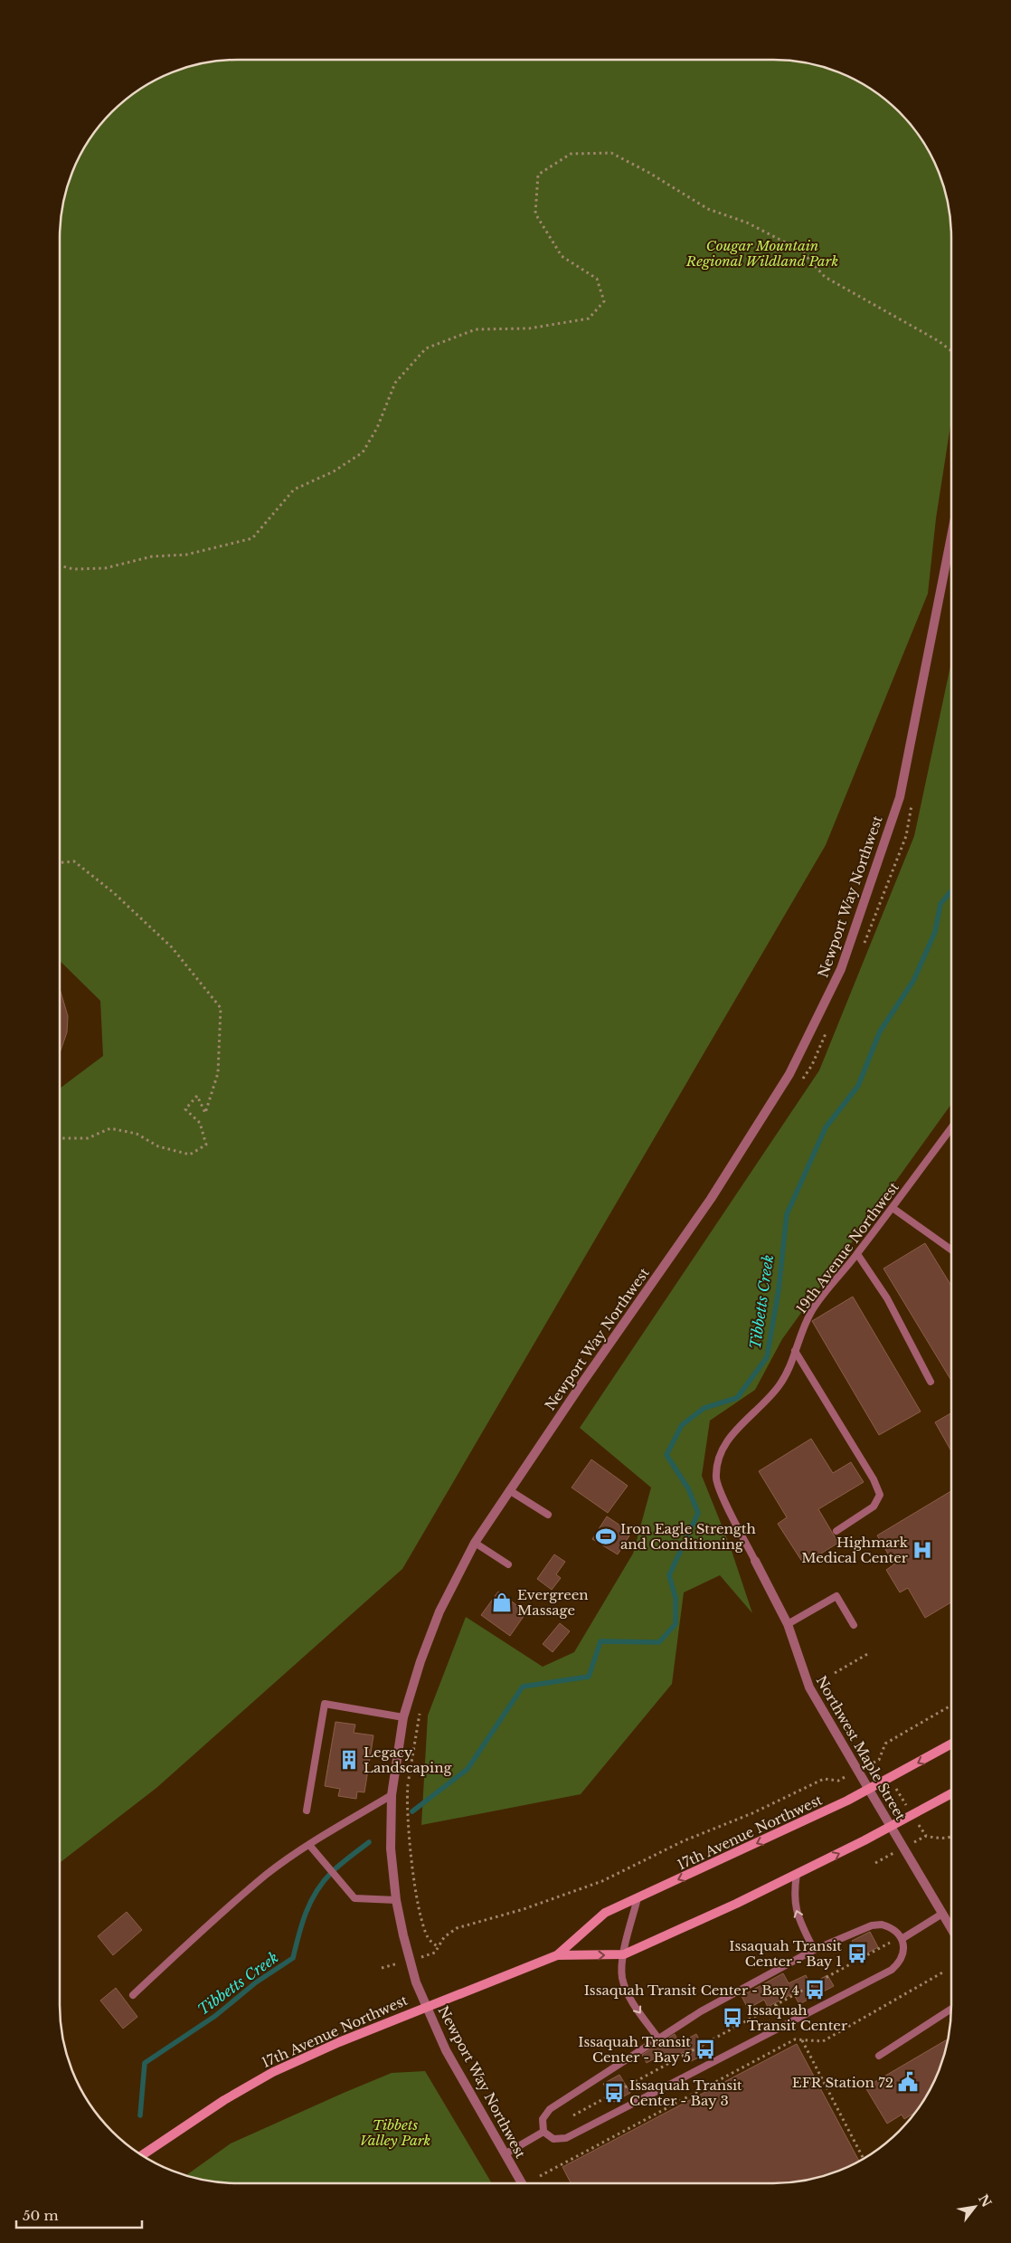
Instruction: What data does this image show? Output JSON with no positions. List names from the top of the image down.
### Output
{
  "streets": {
    "main road": ["17th Avenue Northwest"],
    "street": ["Newport Way Northwest", "Northwest Maple Street"],
    "lane": ["19th Avenue Northwest"]
  },
  "crossings": [
    ["Newport Way Northwest", "17th Avenue Northwest"],
    ["19th Avenue Northwest", "Northwest Maple Street"],
    ["Northwest Maple Street", "17th Avenue Northwest"]
  ],
  "water": ["Tibbetts Creek"],
  "parks": ["Cougar Mountain Regional Wildland Park", "Tibbets Valley Park"],
  "places": {
    "sports": ["Iron Eagle Strength and Conditioning"],
    "hospital": ["Highmark Medical Center"],
    "shop": ["Evergreen Massage"],
    "building": ["Legacy Landscaping"],
    "bus stop": [
      "Issaquah Transit Center - Bay 1",
      "Issaquah Transit Center - Bay 4",
      "Issaquah Transit Center",
      "Issaquah Transit Center - Bay 5",
      "Issaquah Transit Center - Bay 3"
    ],
    "public building": ["EFR Station 72"]
  },
  "scale_bar": "50 m",
  "north": "top right"
}
